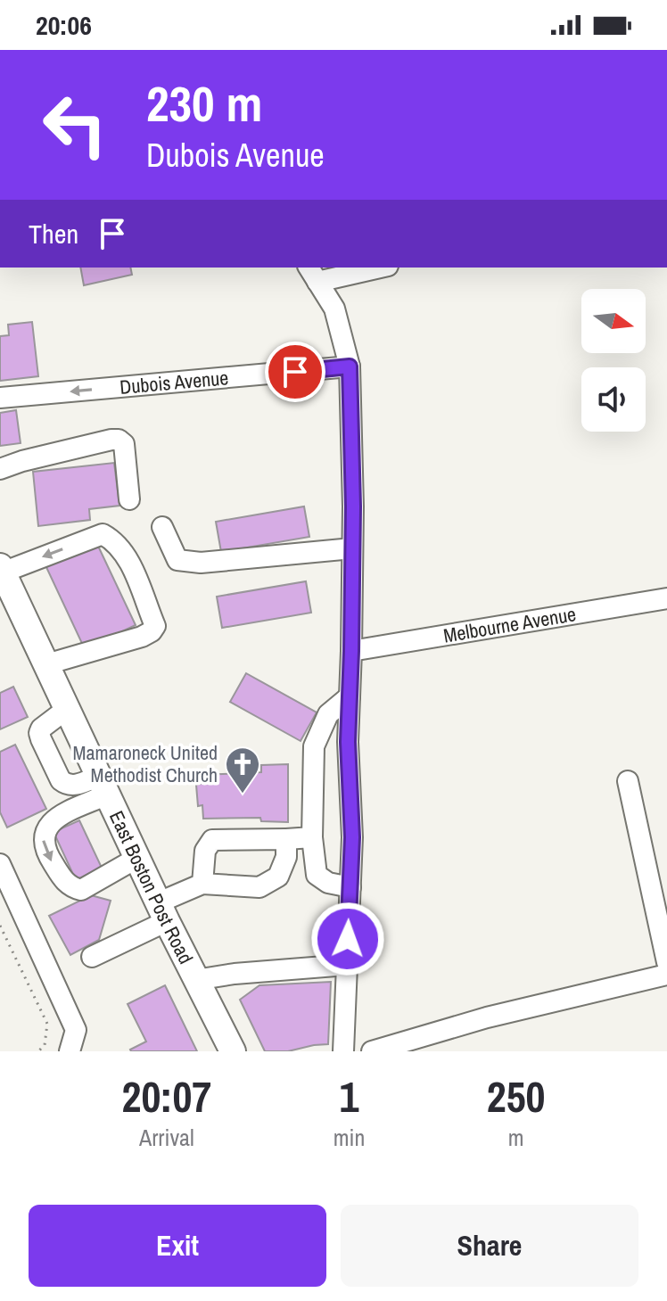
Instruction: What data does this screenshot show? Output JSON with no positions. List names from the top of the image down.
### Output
{
  "streets": {
    "main road": ["East Boston Post Road"],
    "street": ["Dubois Avenue", "Melbourne Avenue"]
  },
  "one_way": ["Dubois Avenue"],
  "places": {
    "church": ["Mamaroneck United Methodist Church"]
  },
  "north": "right",
  "page": {
    "status": "20:06",
    "turn": ["230 m", "Dubois Avenue"],
    "then": "Then",
    "eta": [
      "20:07",
      "Arrival",
      "1",
      "min",
      "250",
      "m"
    ],
    "buttons": ["Exit", "Share"]
  }
}
